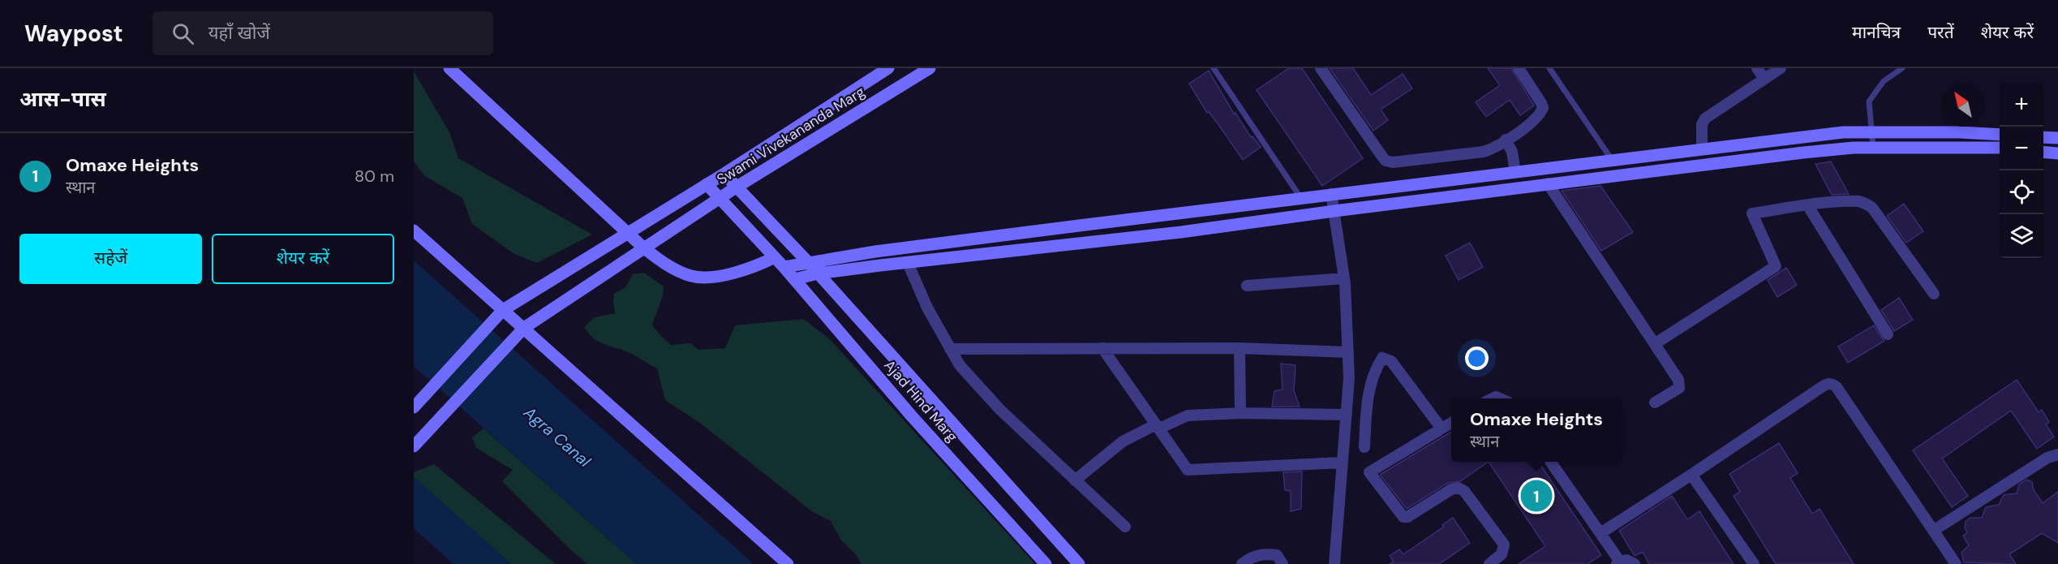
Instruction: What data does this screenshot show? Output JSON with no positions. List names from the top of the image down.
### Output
{
  "streets": {
    "street": ["Swami Vivekananda Marg", "Ajad Hind Marg"]
  },
  "crossings": [
    ["Swami Vivekananda Marg", "Ajad Hind Marg"]
  ],
  "water": ["Agra Canal"],
  "north": "top left",
  "page": {
    "header": "Waypost",
    "search": "यहाँ खोजें",
    "nav": ["मानचित्र", "परतें", "शेयर करें"],
    "heading": "आस-पास",
    "map_buttons": ["+", "−"],
    "list": [
      {
        "mark": "1",
        "name": "Omaxe Heights",
        "note": "स्थान",
        "value": "80 m"
      }
    ],
    "buttons": ["सहेजें", "शेयर करें"],
    "popup": ["Omaxe Heights", "स्थान"],
    "pins": "1"
  }
}
